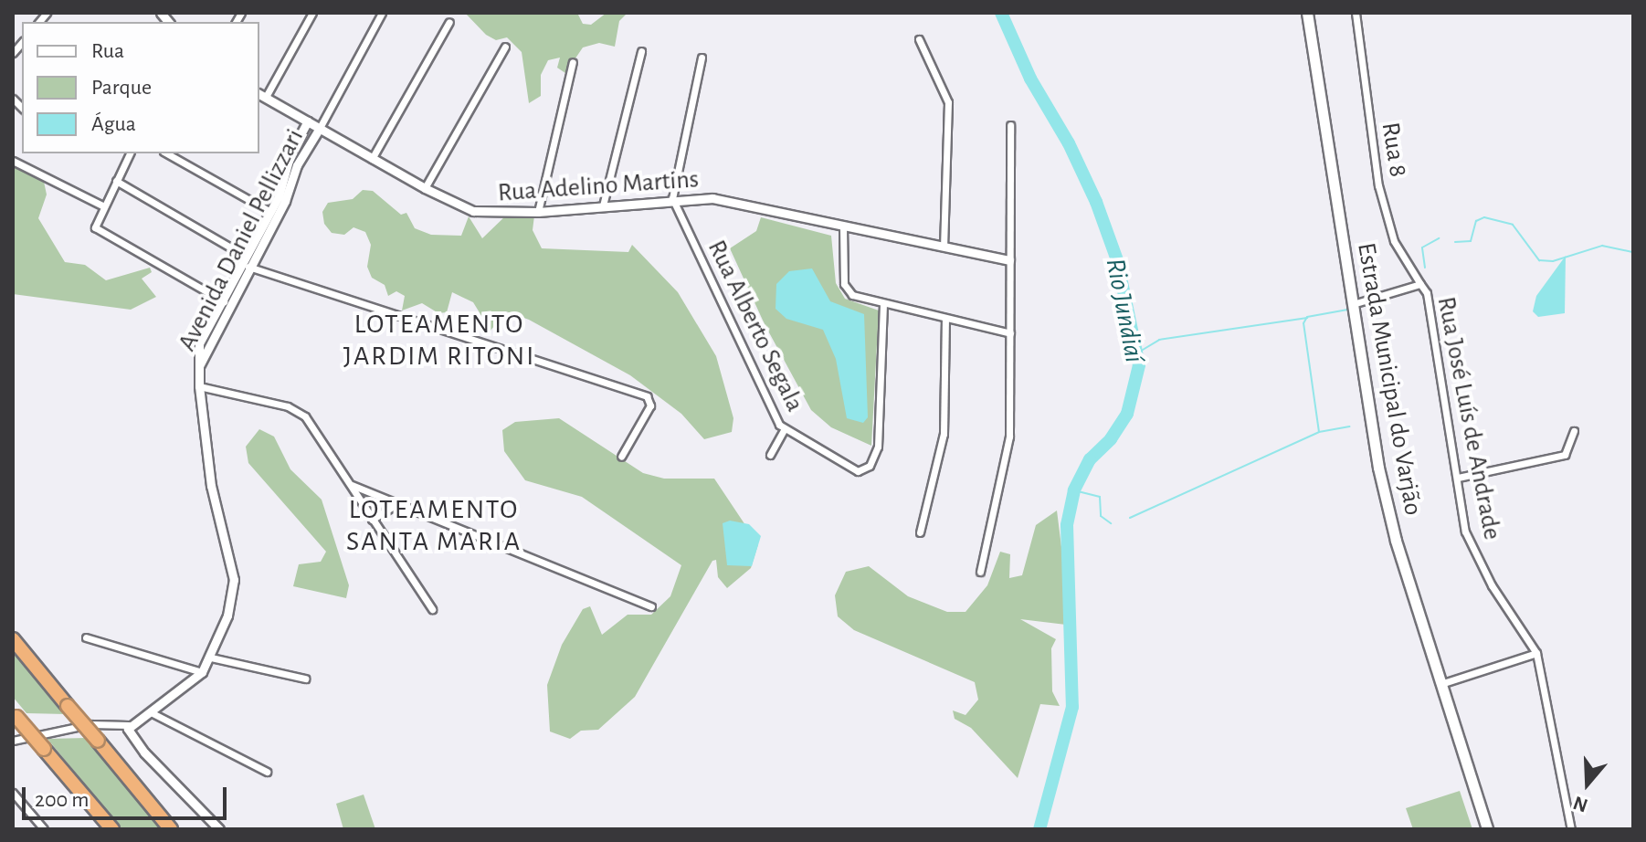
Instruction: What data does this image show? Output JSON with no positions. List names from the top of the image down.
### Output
{
  "streets": {
    "main road": ["Estrada Municipal do Varjão"],
    "street": [
      "Rua 8",
      "Rua Adelino Martins",
      "Avenida Daniel Pellizzari",
      "Rua Alberto Segala",
      "Rua José Luís de Andrade"
    ]
  },
  "crossings": [
    ["Rua 8", "Rua José Luís de Andrade"],
    ["Rua Adelino Martins", "Avenida Daniel Pellizzari"],
    ["Rua Adelino Martins", "Rua Alberto Segala"],
    ["Estrada Municipal do Varjão", "Rua José Luís de Andrade"]
  ],
  "districts": ["LOTEAMENTO JARDIM RITONI", "LOTEAMENTO SANTA MARIA"],
  "water": ["Rio Jundiaí"],
  "legend": ["Rua", "Parque", "Água"],
  "scale_bar": "200 m",
  "north": "bottom"
}
